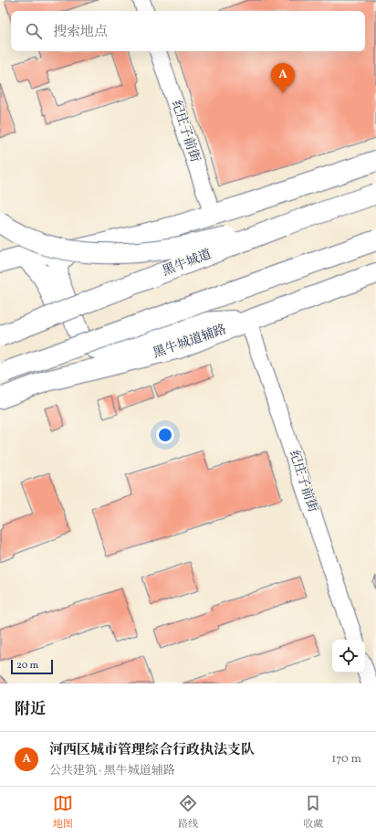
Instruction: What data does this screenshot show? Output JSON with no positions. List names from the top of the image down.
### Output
{
  "streets": {
    "main road": ["黑牛城道", "黑牛城道辅路"],
    "street": ["纪庄子前街"]
  },
  "crossings": [
    ["纪庄子前街", "黑牛城道辅路"]
  ],
  "scale_bar": "20 m",
  "page": {
    "search": "搜索地点",
    "pins": "A",
    "scale": "20 m",
    "heading": "附近",
    "list": [
      {
        "mark": "A",
        "name": "河西区城市管理综合行政执法支队",
        "note": "公共建筑 · 黑牛城道辅路",
        "value": "170 m"
      }
    ],
    "nav": ["地图", "路线", "收藏"]
  }
}
